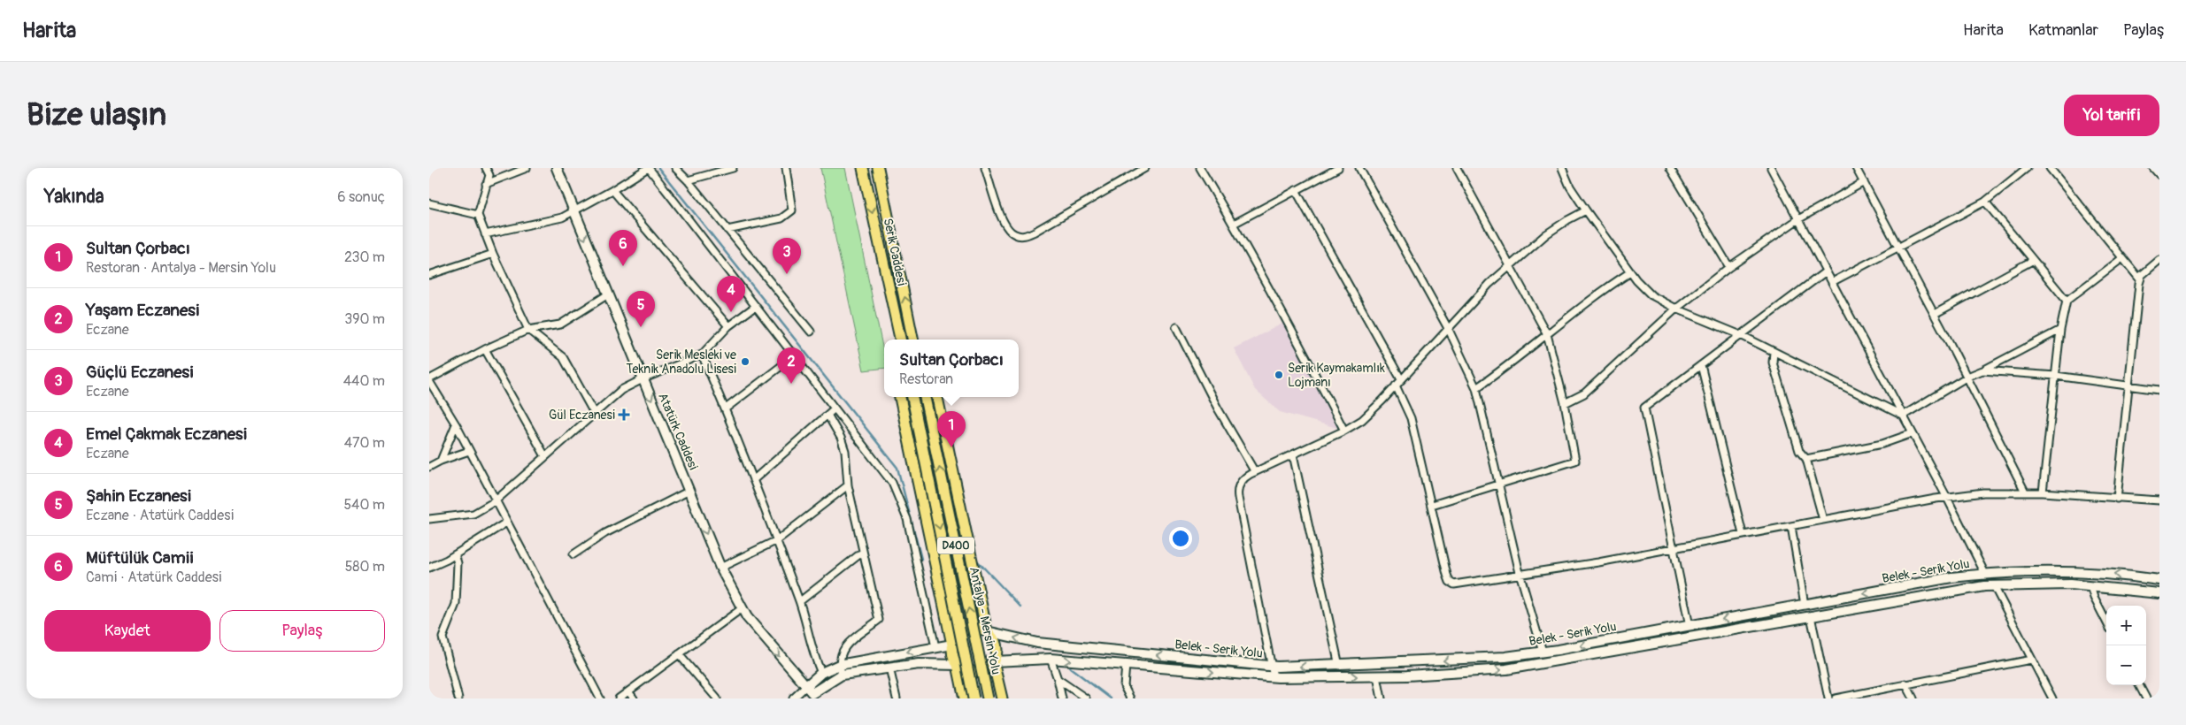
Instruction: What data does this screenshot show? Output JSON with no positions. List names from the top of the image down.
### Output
{
  "streets": {
    "highway": ["Serik Caddesi", "D400", "Antalya - Mersin Yolu"],
    "main road": ["Atatürk Caddesi", "Belek - Serik Yolu"]
  },
  "one_way": ["Atatürk Caddesi"],
  "places": {
    "other": ["Serik Mesleki ve Teknik Anadolu Lisesi", "Serik Kaymakamlık Lojmanı"],
    "health": ["Gül Eczanesi"]
  },
  "page": {
    "header": "Harita",
    "nav": ["Harita", "Katmanlar", "Paylaş"],
    "buttons": [
      "Yol tarifi",
      ["Kaydet", "Paylaş"]
    ],
    "title": "Bize ulaşın",
    "heading": ["Yakında", "6 sonuç"],
    "list": [
      {
        "mark": "1",
        "name": "Sultan Çorbacı",
        "note": "Restoran · Antalya - Mersin Yolu",
        "value": "230 m"
      },
      {
        "mark": "2",
        "name": "Yaşam Eczanesi",
        "note": "Eczane",
        "value": "390 m"
      },
      {
        "mark": "3",
        "name": "Güçlü Eczanesi",
        "note": "Eczane",
        "value": "440 m"
      },
      {
        "mark": "4",
        "name": "Emel Çakmak Eczanesi",
        "note": "Eczane",
        "value": "470 m"
      },
      {
        "mark": "5",
        "name": "Şahin Eczanesi",
        "note": "Eczane · Atatürk Caddesi",
        "value": "540 m"
      },
      {
        "mark": "6",
        "name": "Müftülük Camii",
        "note": "Cami · Atatürk Caddesi",
        "value": "580 m"
      }
    ],
    "pins": [
      "6",
      "3",
      "4",
      "5",
      "2",
      "1"
    ],
    "popup": ["Sultan Çorbacı", "Restoran"],
    "map_buttons": ["+", "−"]
  }
}
